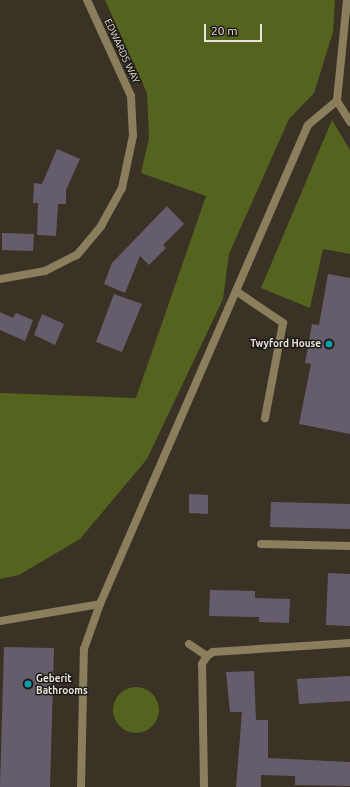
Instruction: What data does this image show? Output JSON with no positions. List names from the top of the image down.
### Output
{
  "streets": {
    "street": ["EDWARDS WAY"]
  },
  "places": ["Twyford House", "Geberit Bathrooms"],
  "scale_bar": "20 m"
}
